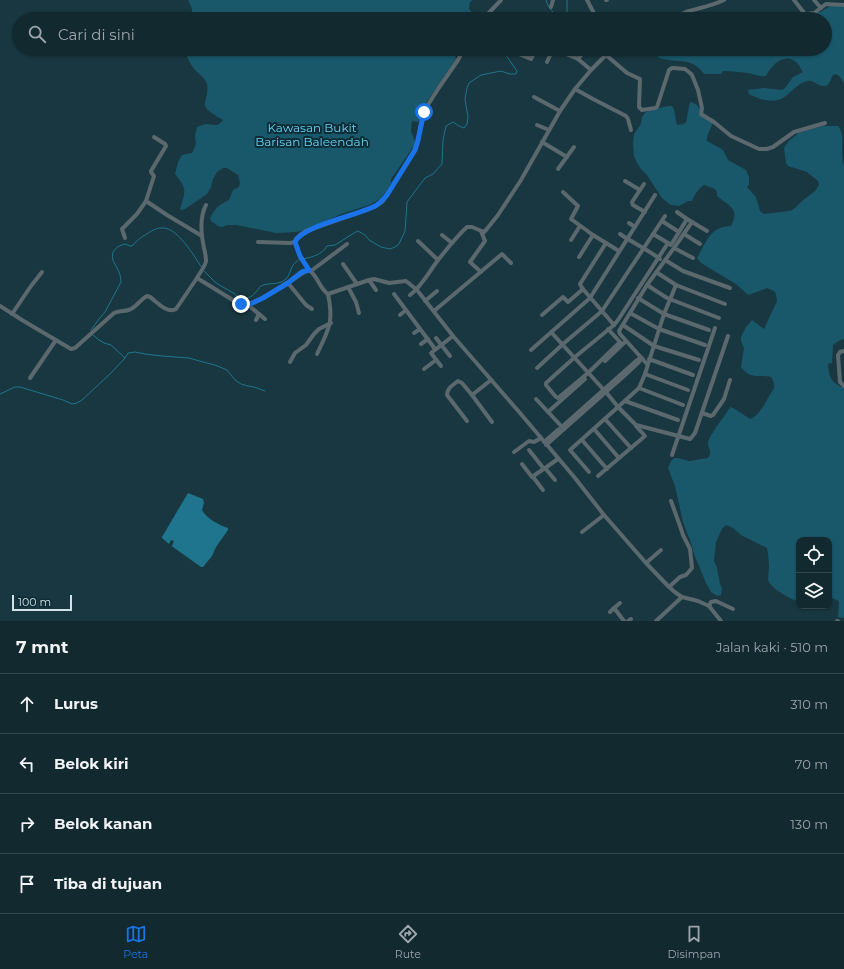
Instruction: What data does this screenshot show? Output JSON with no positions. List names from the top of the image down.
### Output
{
  "parks": ["Kawasan Bukit Barisan Baleendah"],
  "scale_bar": "100 m",
  "page": {
    "search": "Cari di sini",
    "scale": "100 m",
    "heading": ["7 mnt", "Jalan kaki · 510 m"],
    "list": [
      ["Lurus", "310 m"],
      ["Belok kiri", "70 m"],
      ["Belok kanan", "130 m"],
      "Tiba di tujuan"
    ],
    "nav": ["Peta", "Rute", "Disimpan"]
  }
}
